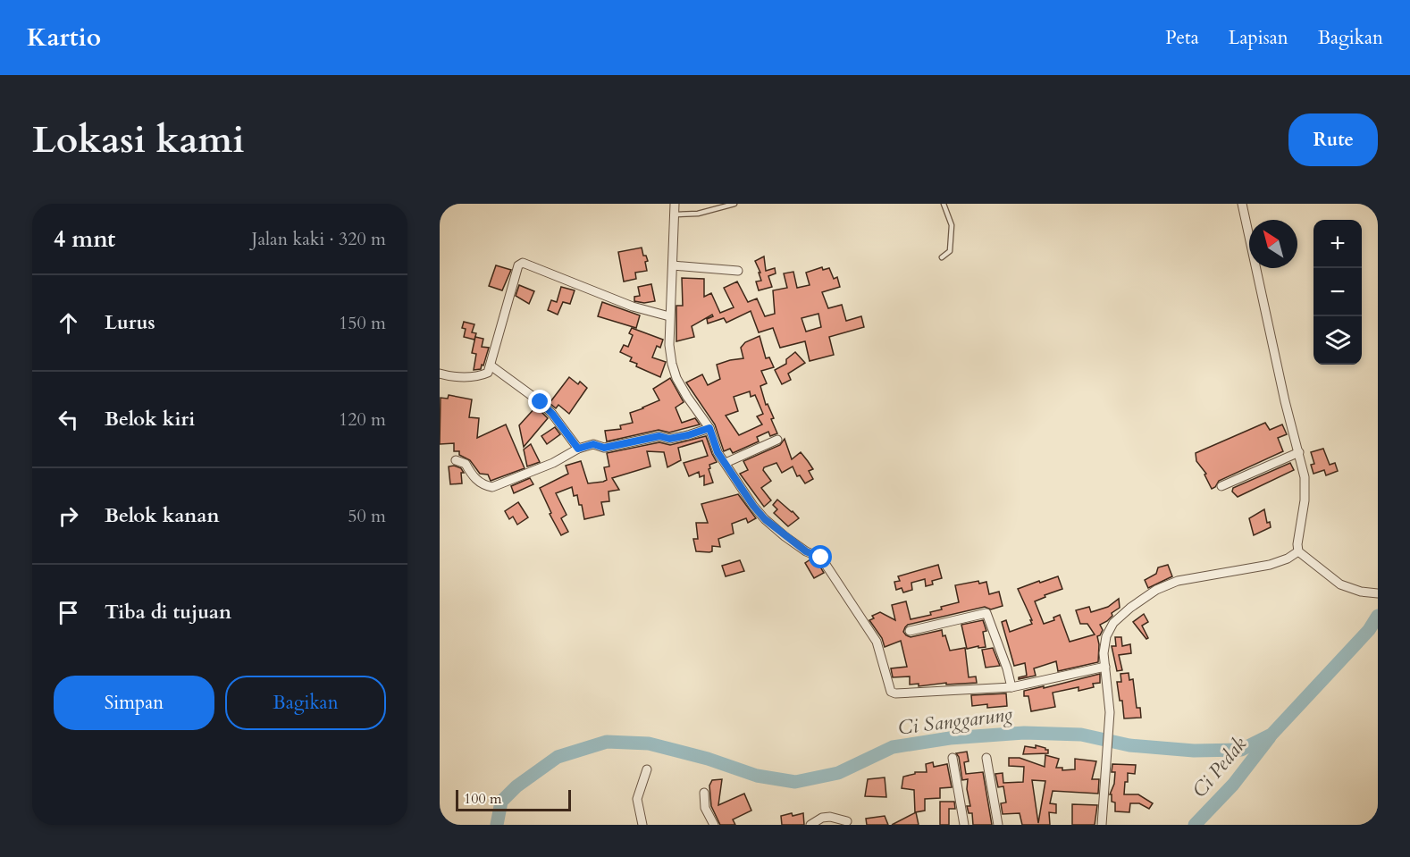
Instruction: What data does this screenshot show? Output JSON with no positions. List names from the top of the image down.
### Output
{
  "water": ["Ci Sanggarung", "Ci Pedak"],
  "scale_bar": "100 m",
  "north": "top left",
  "page": {
    "header": "Kartio",
    "nav": ["Peta", "Lapisan", "Bagikan"],
    "buttons": [
      "Rute",
      ["Simpan", "Bagikan"]
    ],
    "title": "Lokasi kami",
    "heading": ["4 mnt", "Jalan kaki · 320 m"],
    "map_buttons": ["+", "−"],
    "list": [
      ["Lurus", "150 m"],
      ["Belok kiri", "120 m"],
      ["Belok kanan", "50 m"],
      "Tiba di tujuan"
    ],
    "scale": "100 m"
  }
}
